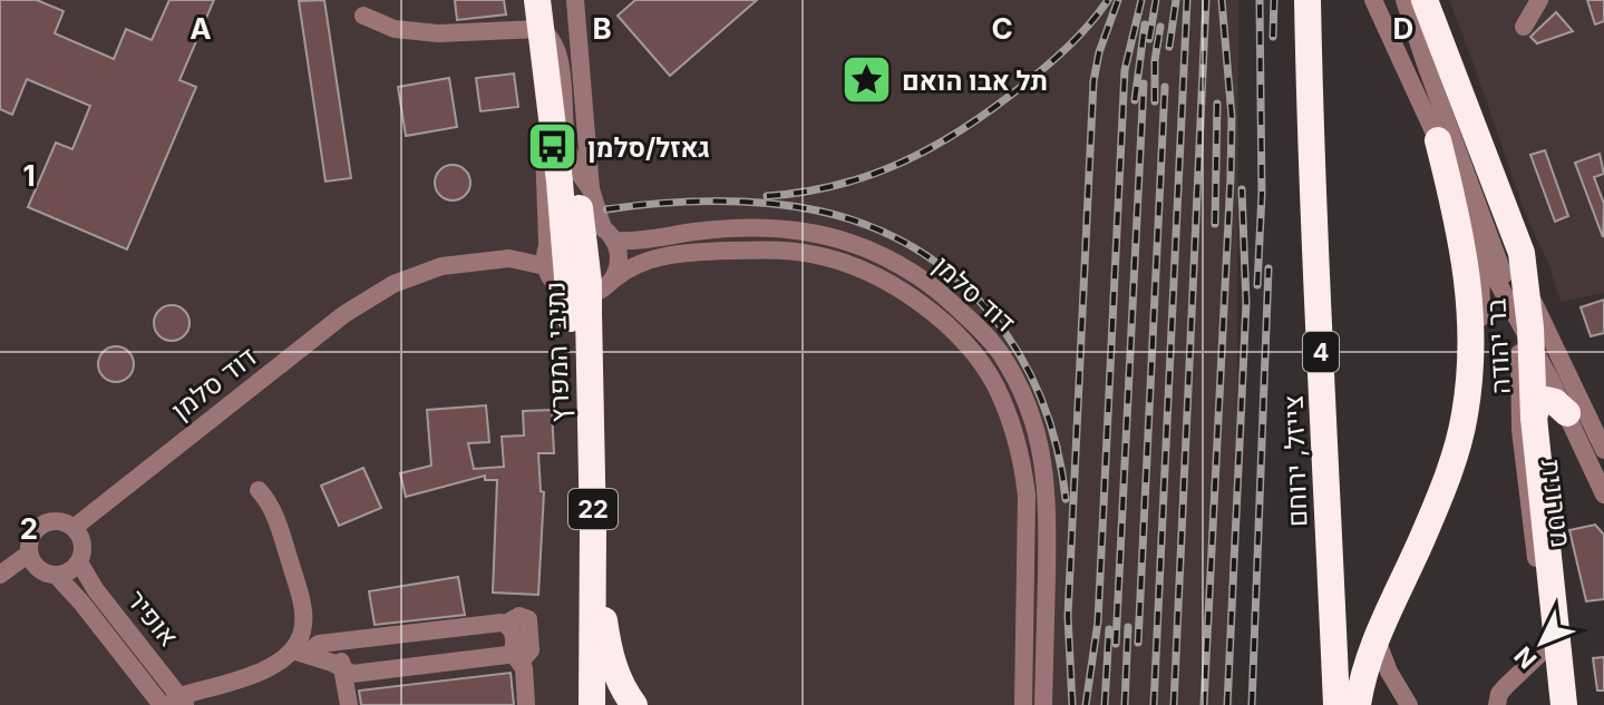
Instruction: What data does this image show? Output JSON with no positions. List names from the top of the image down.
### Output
{
  "streets": {
    "highway": [
      "בר יהודה",
      "נתיבי המפרץ",
      "4",
      "צייזל, ירוחם",
      "22"
    ],
    "street": ["דוד סלמן", "מטרונית", "אופיר"]
  },
  "crossings": [
    ["דוד סלמן", "אופיר"],
    ["בר יהודה", "מטרונית"]
  ],
  "places": {
    "place": ["תל אבו הואם"],
    "bus stop": ["גאזל/סלמן"]
  },
  "north": "bottom left",
  "grid": {
    "columns": [
      "A",
      "B",
      "C",
      "D"
    ],
    "rows": ["1", "2"]
  }
}
